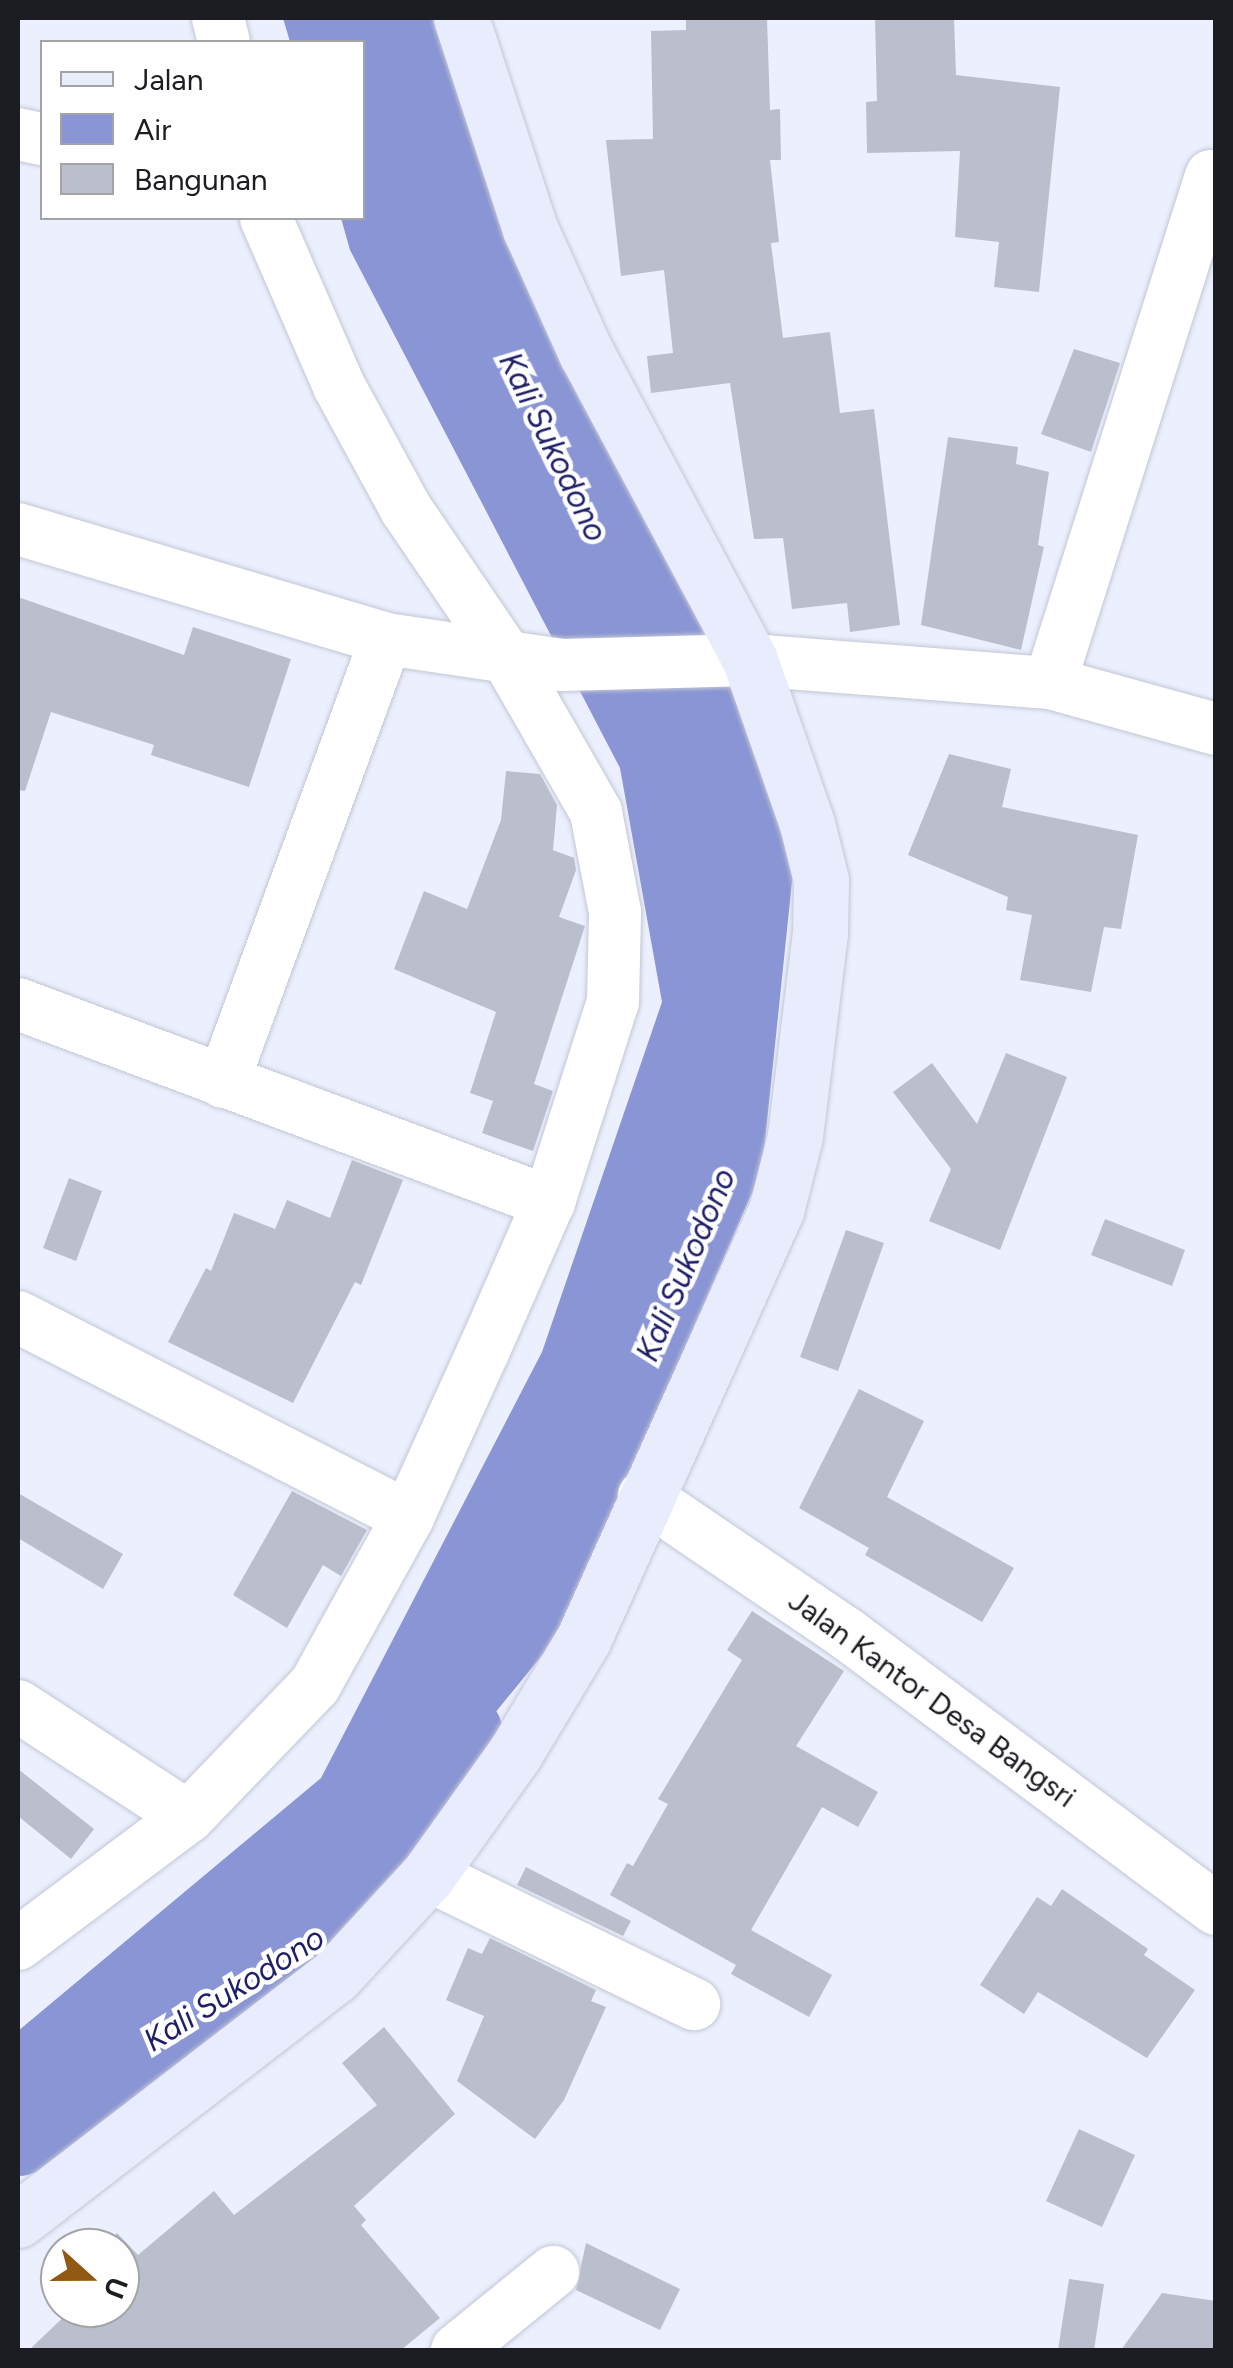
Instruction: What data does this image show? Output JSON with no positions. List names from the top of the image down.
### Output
{
  "streets": {
    "street": ["Jalan Kantor Desa Bangsri"]
  },
  "water": ["Kali Sukodono"],
  "legend": ["Jalan", "Air", "Bangunan"],
  "north": "right"
}
